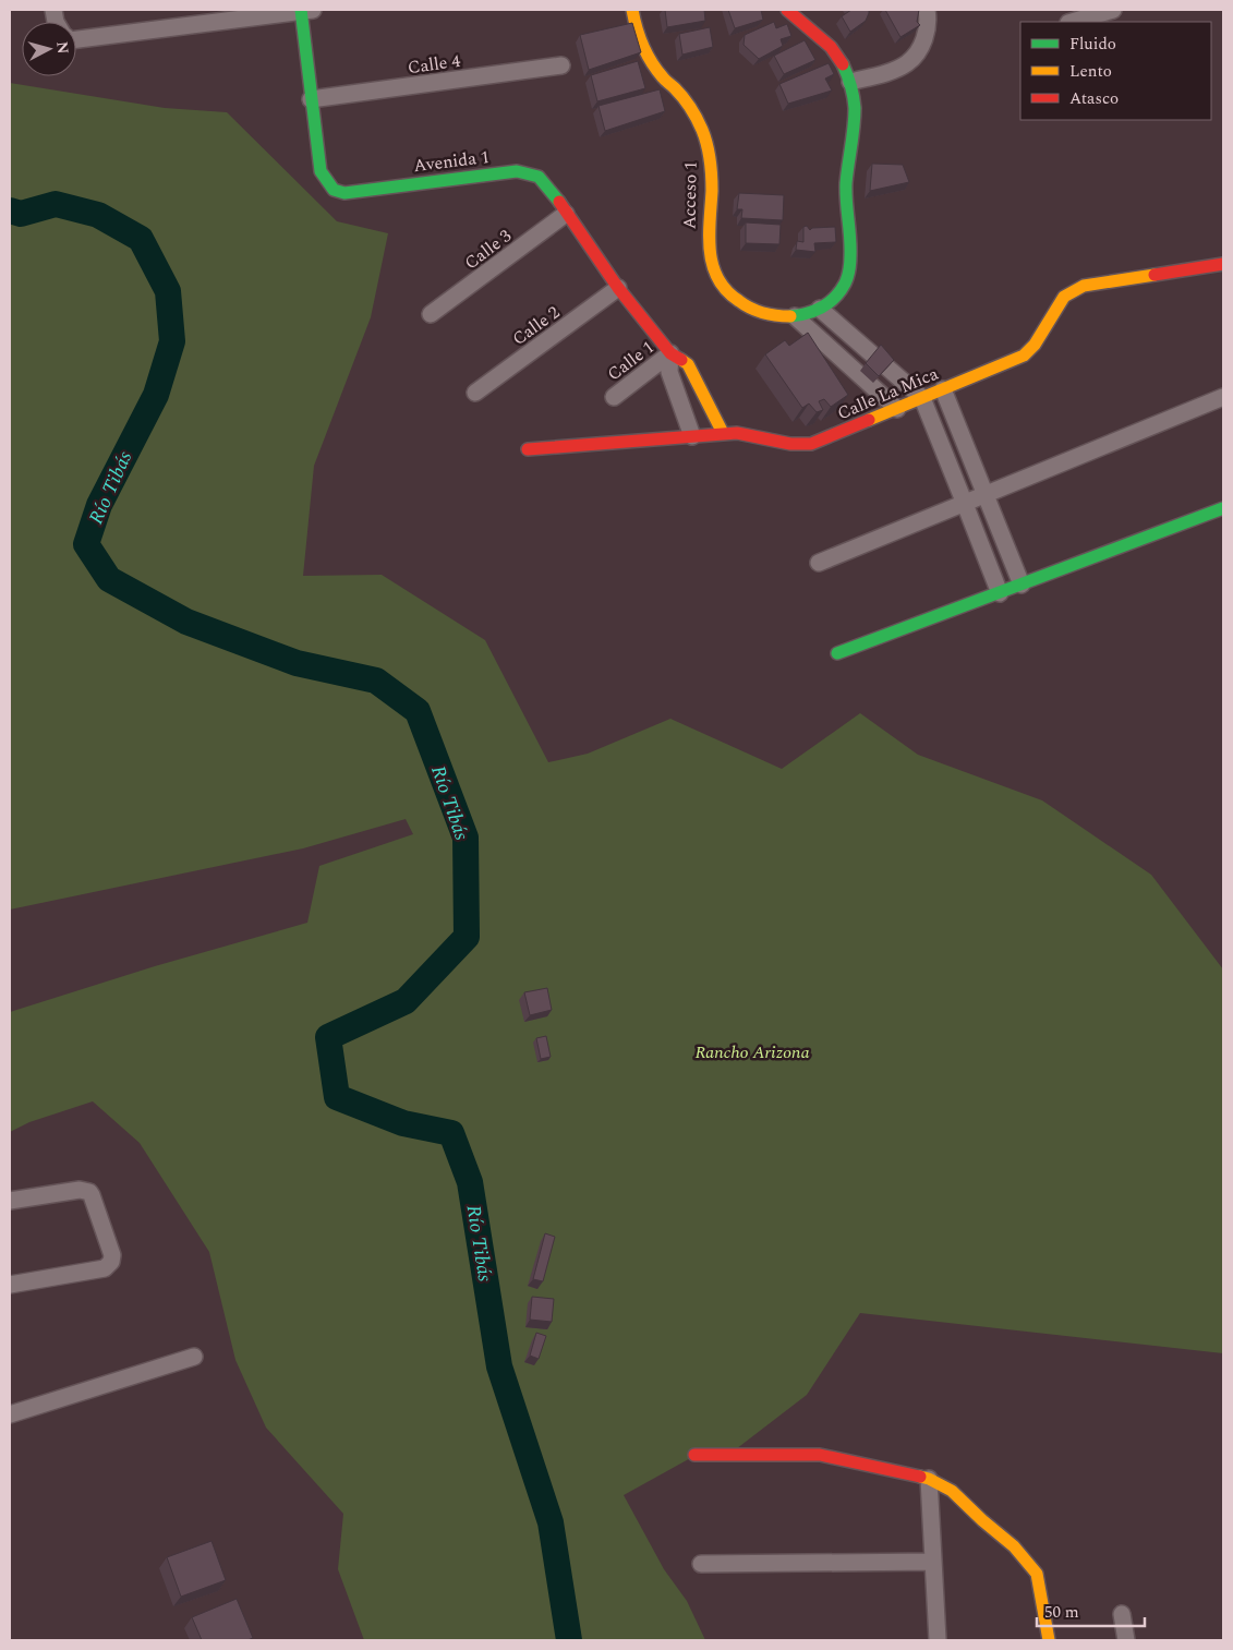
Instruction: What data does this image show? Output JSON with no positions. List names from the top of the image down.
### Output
{
  "streets": {
    "street": [
      "Calle 4",
      "Avenida 1",
      "Acceso 1",
      "Calle 3",
      "Calle 2",
      "Calle 1",
      "Calle La Mica"
    ]
  },
  "crossings": [
    ["Calle 4", "Avenida 1"],
    ["Avenida 1", "Calle 3"],
    ["Avenida 1", "Calle 2"],
    ["Avenida 1", "Calle 1"],
    ["Avenida 1", "Calle La Mica"]
  ],
  "water": ["Río Tibás"],
  "parks": ["Rancho Arizona"],
  "legend": ["Fluido", "Lento", "Atasco"],
  "scale_bar": "50 m",
  "north": "right"
}
